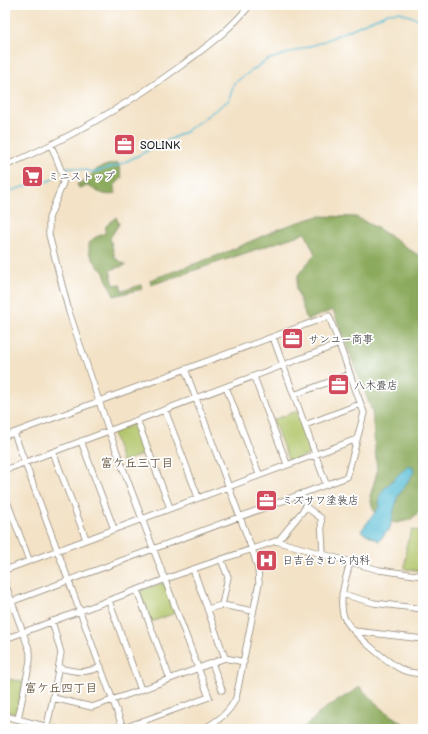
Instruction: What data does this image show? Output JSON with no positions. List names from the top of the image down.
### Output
{
  "districts": ["富ケ丘三丁目", "富ケ丘四丁目"],
  "places": {
    "office": [
      "SOLINK",
      "サンユー商事",
      "八木畳店",
      "ミズサワ塗装店"
    ],
    "supermarket": ["ミニストップ"],
    "hospital": ["日吉台きむら内科"]
  }
}
